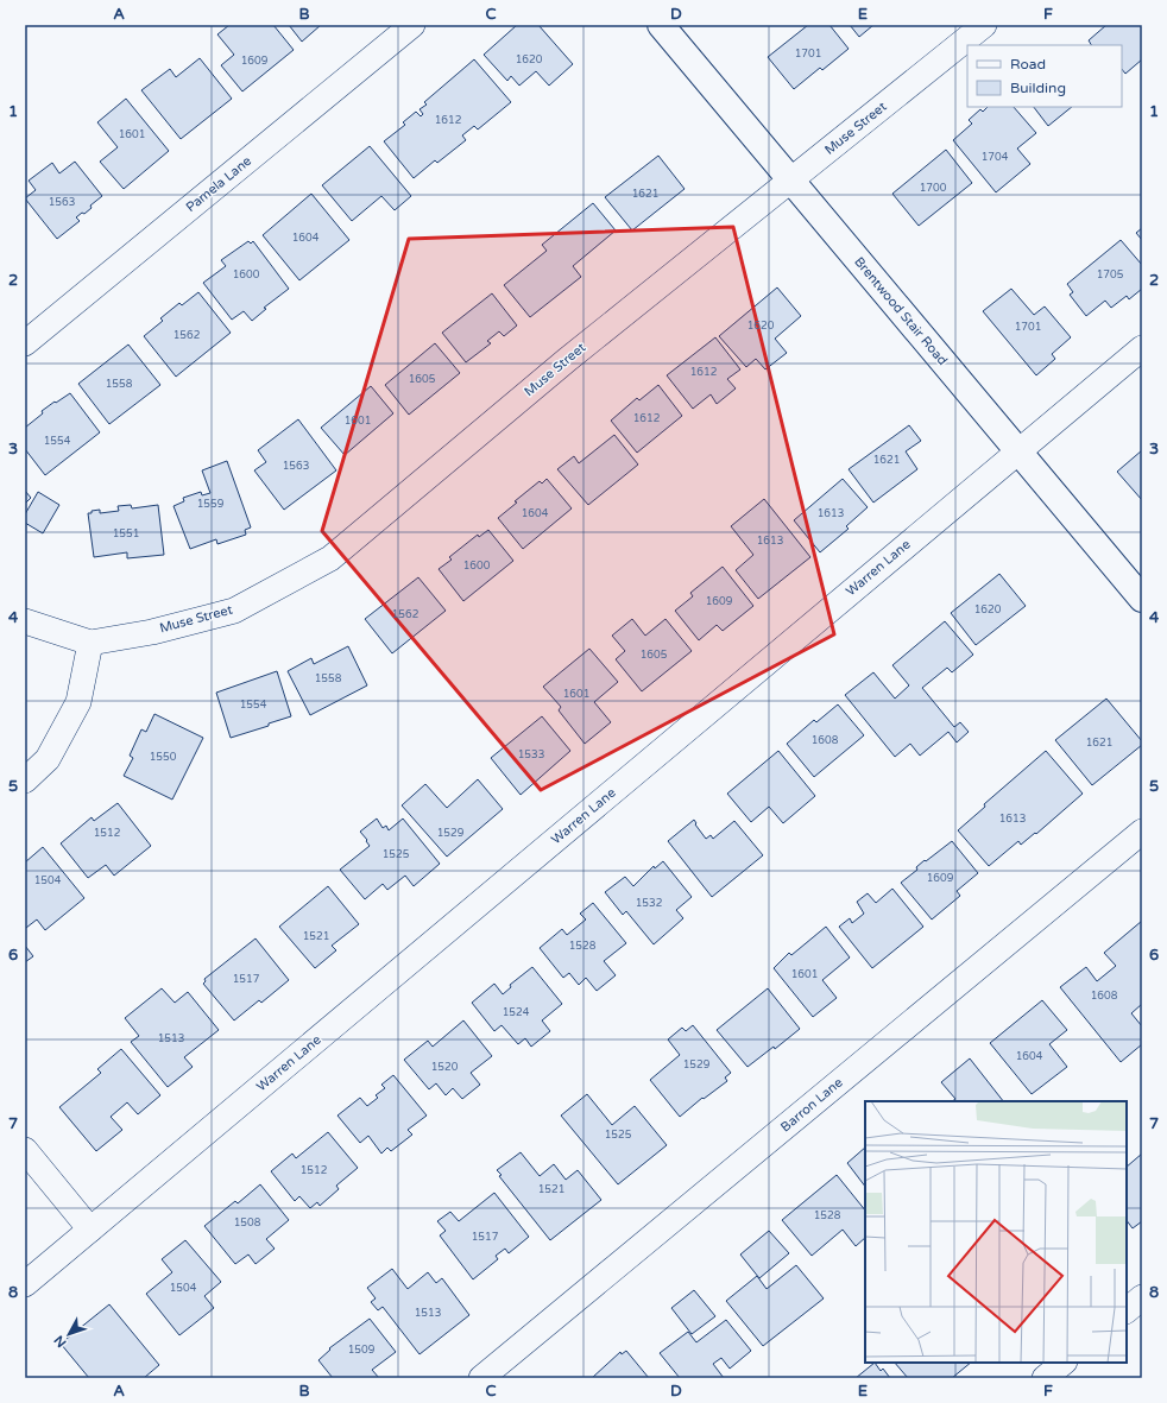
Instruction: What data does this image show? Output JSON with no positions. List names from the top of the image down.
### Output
{
  "streets": {
    "main road": ["Brentwood Stair Road"],
    "street": [
      "Muse Street",
      "Pamela Lane",
      "Warren Lane",
      "Barron Lane"
    ]
  },
  "crossings": [
    ["Muse Street", "Brentwood Stair Road"],
    ["Brentwood Stair Road", "Warren Lane"]
  ],
  "house_numbers": [
    "1701",
    "1620",
    "1609",
    "1612",
    "1601",
    "1704",
    "1700",
    "1621",
    "1563",
    "1604",
    "1600",
    "1705",
    "1620",
    "1701",
    "1562",
    "1612",
    "1605",
    "1558",
    "1612",
    "1601",
    "1554",
    "1621",
    "1563",
    "1559",
    "1604",
    "1613",
    "1551",
    "1613",
    "1600",
    "1609",
    "1620",
    "1562",
    "1605",
    "1558",
    "1601",
    "1554",
    "1608",
    "1621",
    "1533",
    "1550",
    "1613",
    "1512",
    "1529",
    "1525",
    "1609",
    "1504",
    "1532",
    "1521",
    "1528",
    "1601",
    "1517",
    "1608",
    "1524",
    "1513",
    "1604",
    "1529",
    "1520",
    "1525",
    "1512",
    "1521",
    "1528",
    "1508",
    "1517",
    "1504",
    "1513",
    "1509"
  ],
  "legend": ["Road", "Building"],
  "north": "bottom left",
  "grid": {
    "columns": [
      "A",
      "B",
      "C",
      "D",
      "E",
      "F"
    ],
    "rows": [
      "1",
      "2",
      "3",
      "4",
      "5",
      "6",
      "7",
      "8"
    ]
  }
}
